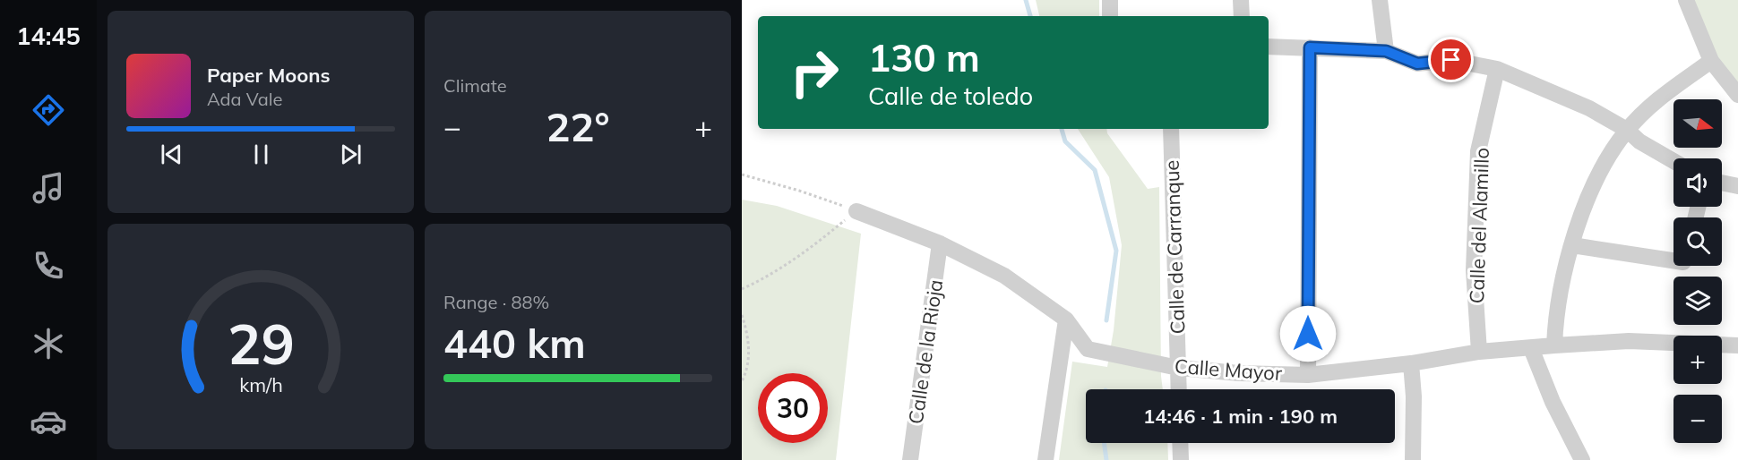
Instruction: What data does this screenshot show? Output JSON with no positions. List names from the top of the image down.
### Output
{
  "streets": {
    "street": [
      "Calle del Alamillo",
      "Calle de Carranque",
      "Calle de la Rioja",
      "Calle Mayor"
    ]
  },
  "crossings": [
    ["Calle del Alamillo", "Calle Mayor"],
    ["Calle de Carranque", "Calle Mayor"],
    ["Calle de la Rioja", "Calle Mayor"]
  ],
  "north": "right",
  "page": {
    "tabs": "14:45",
    "tile": [
      "Climate",
      ["Range · 88%", "440 km"]
    ],
    "turn": ["130 m", "Calle de toledo"],
    "song": ["Paper Moons", "Ada Vale"],
    "map_buttons": ["+", "−"],
    "heat": ["−", "22°", "+"],
    "limit": "30",
    "trip": "14:46 · 1 min · 190 m",
    "gauge": ["29", "km/h"]
  }
}
